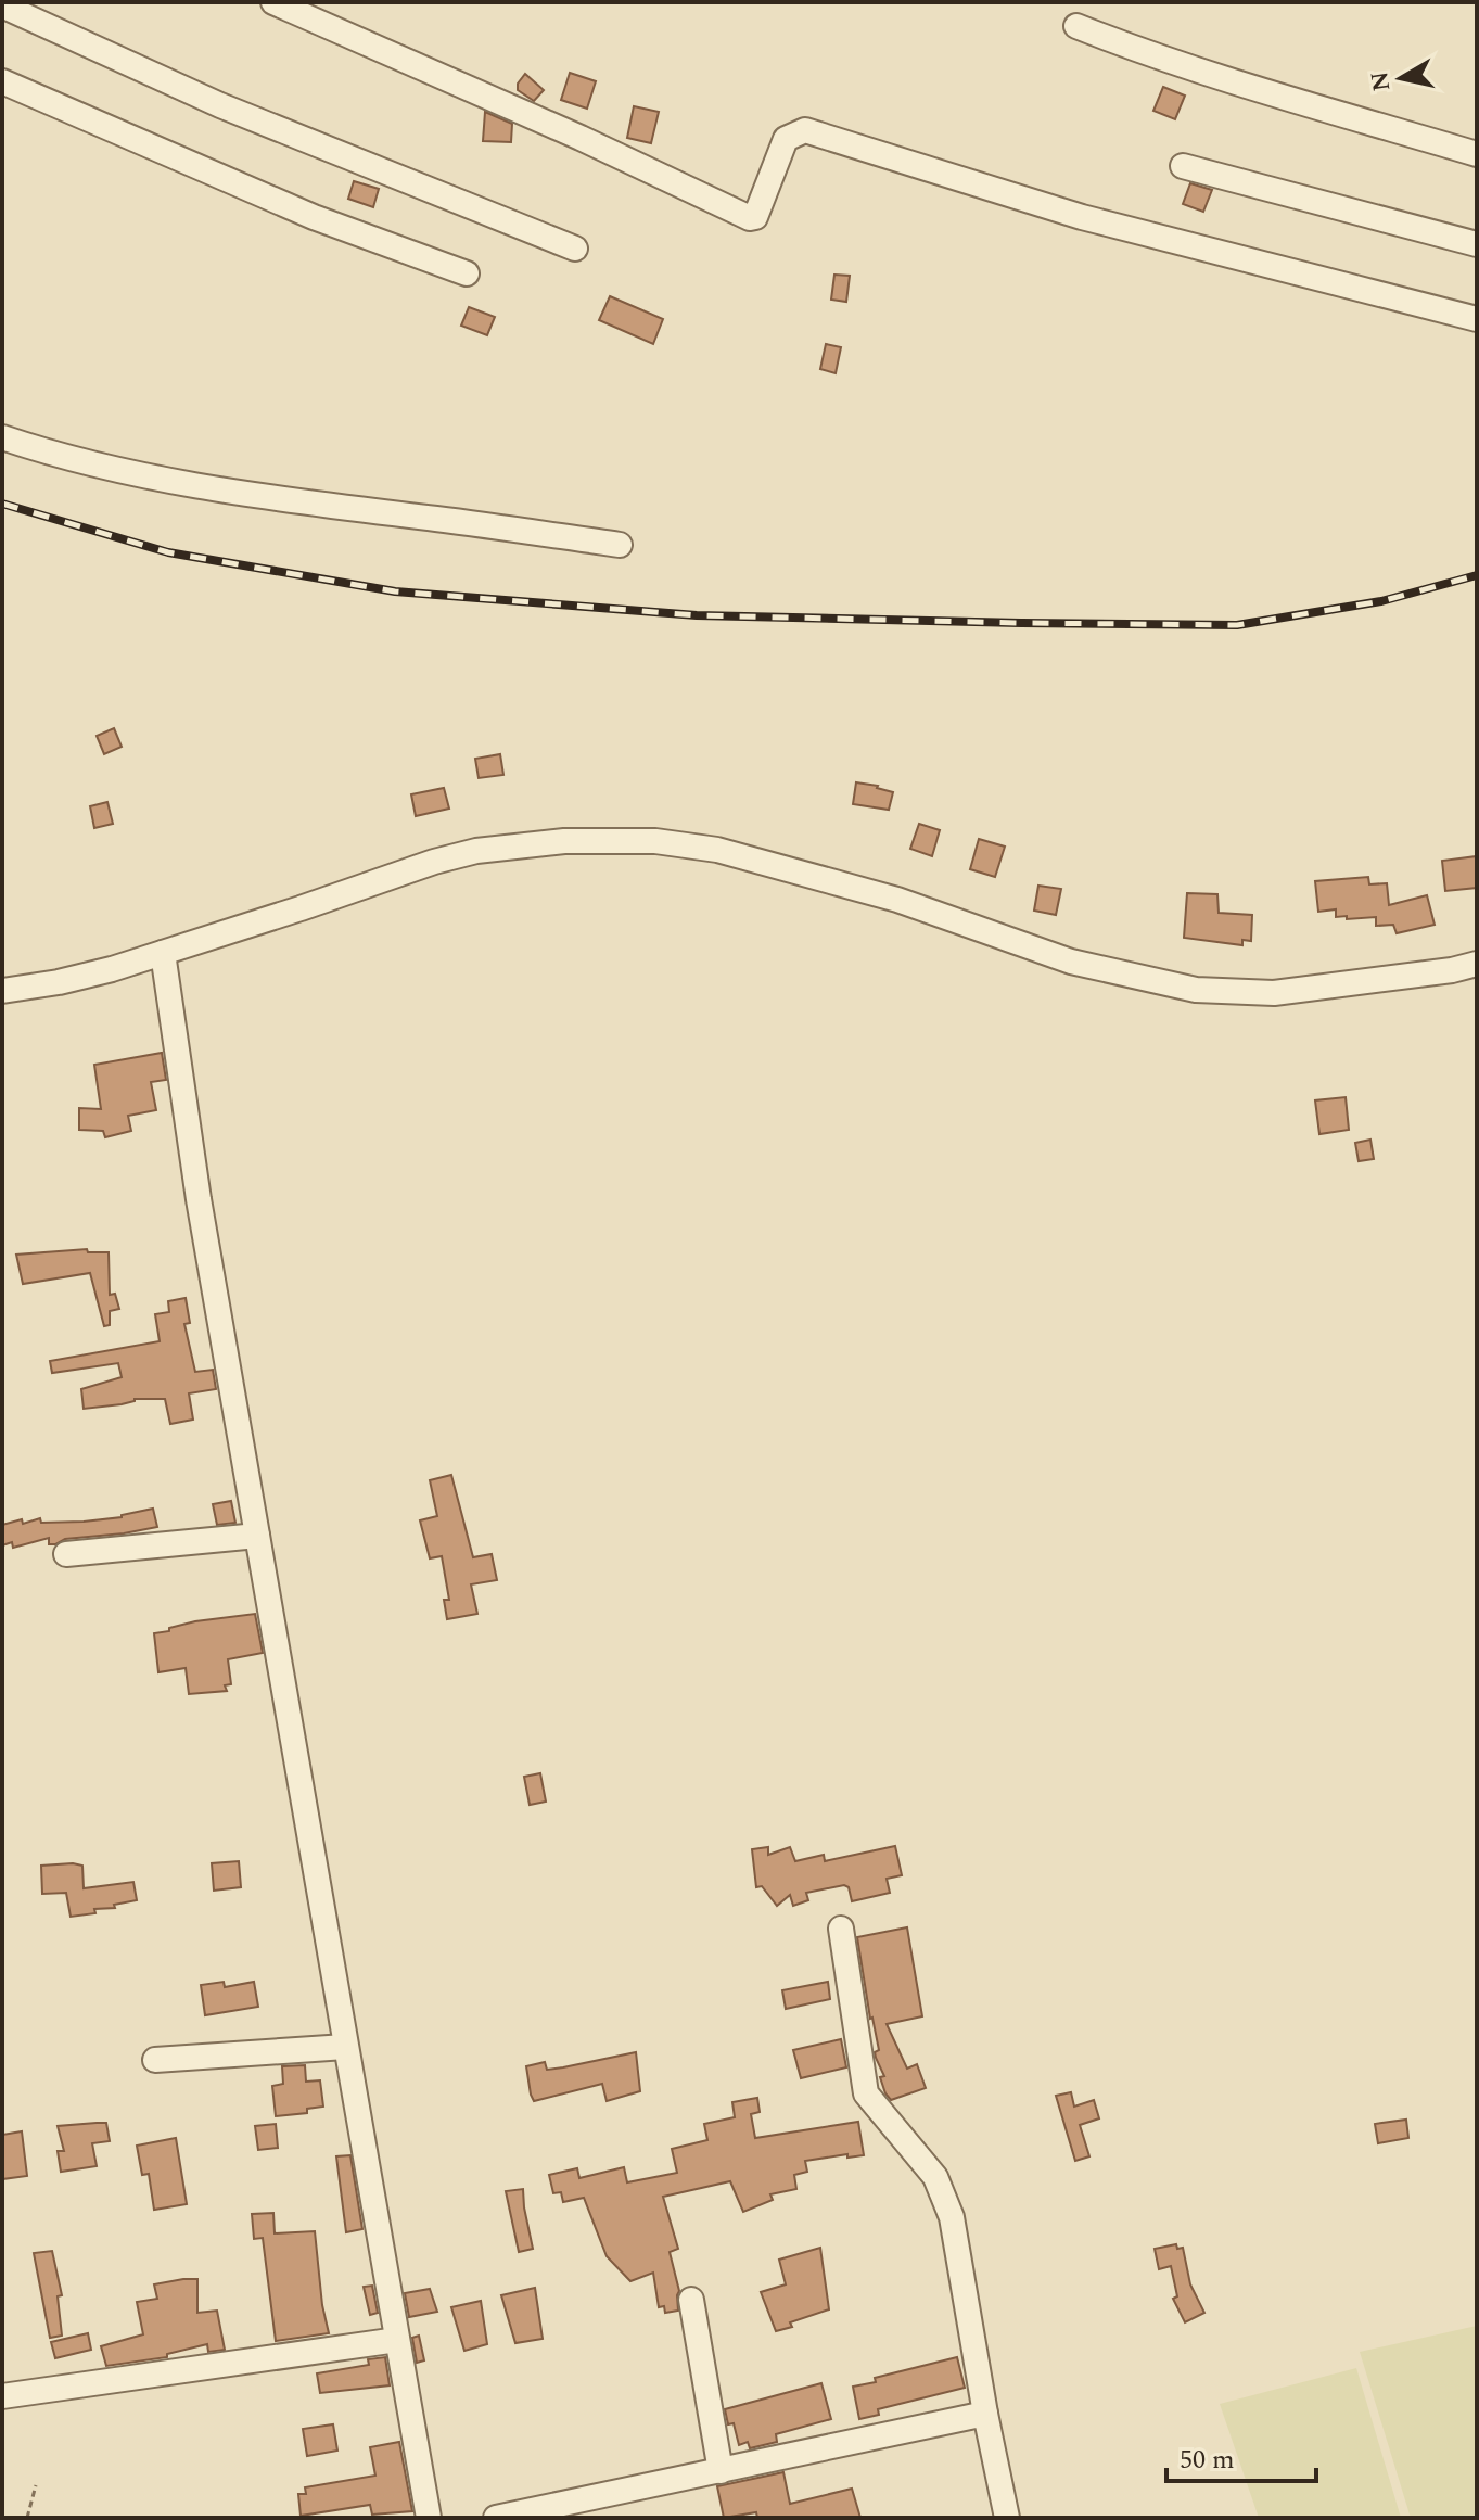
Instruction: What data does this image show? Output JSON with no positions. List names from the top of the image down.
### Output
{
  "scale_bar": "50 m",
  "north": "left"
}
